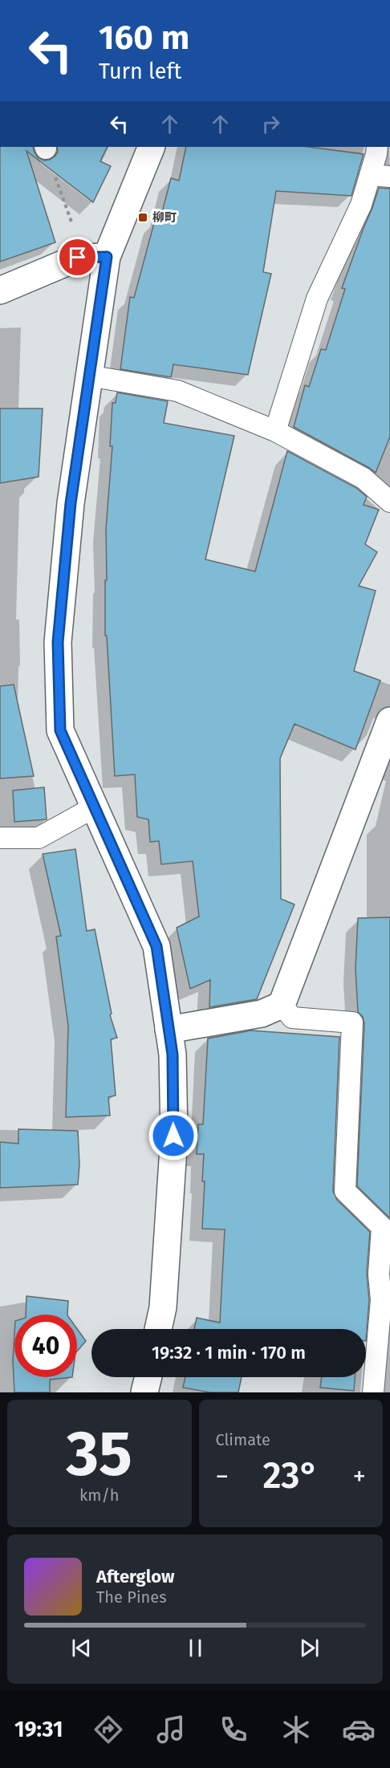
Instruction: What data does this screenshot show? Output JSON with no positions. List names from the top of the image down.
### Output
{
  "places": {
    "transit": ["柳町"]
  },
  "page": {
    "turn": ["160 m", "Turn left"],
    "limit": "40",
    "trip": "19:32 · 1 min · 170 m",
    "tile": [
      ["35", "km/h"],
      "Climate"
    ],
    "heat": ["−", "23°", "+"],
    "song": ["Afterglow", "The Pines"],
    "tabs": "19:31"
  }
}
